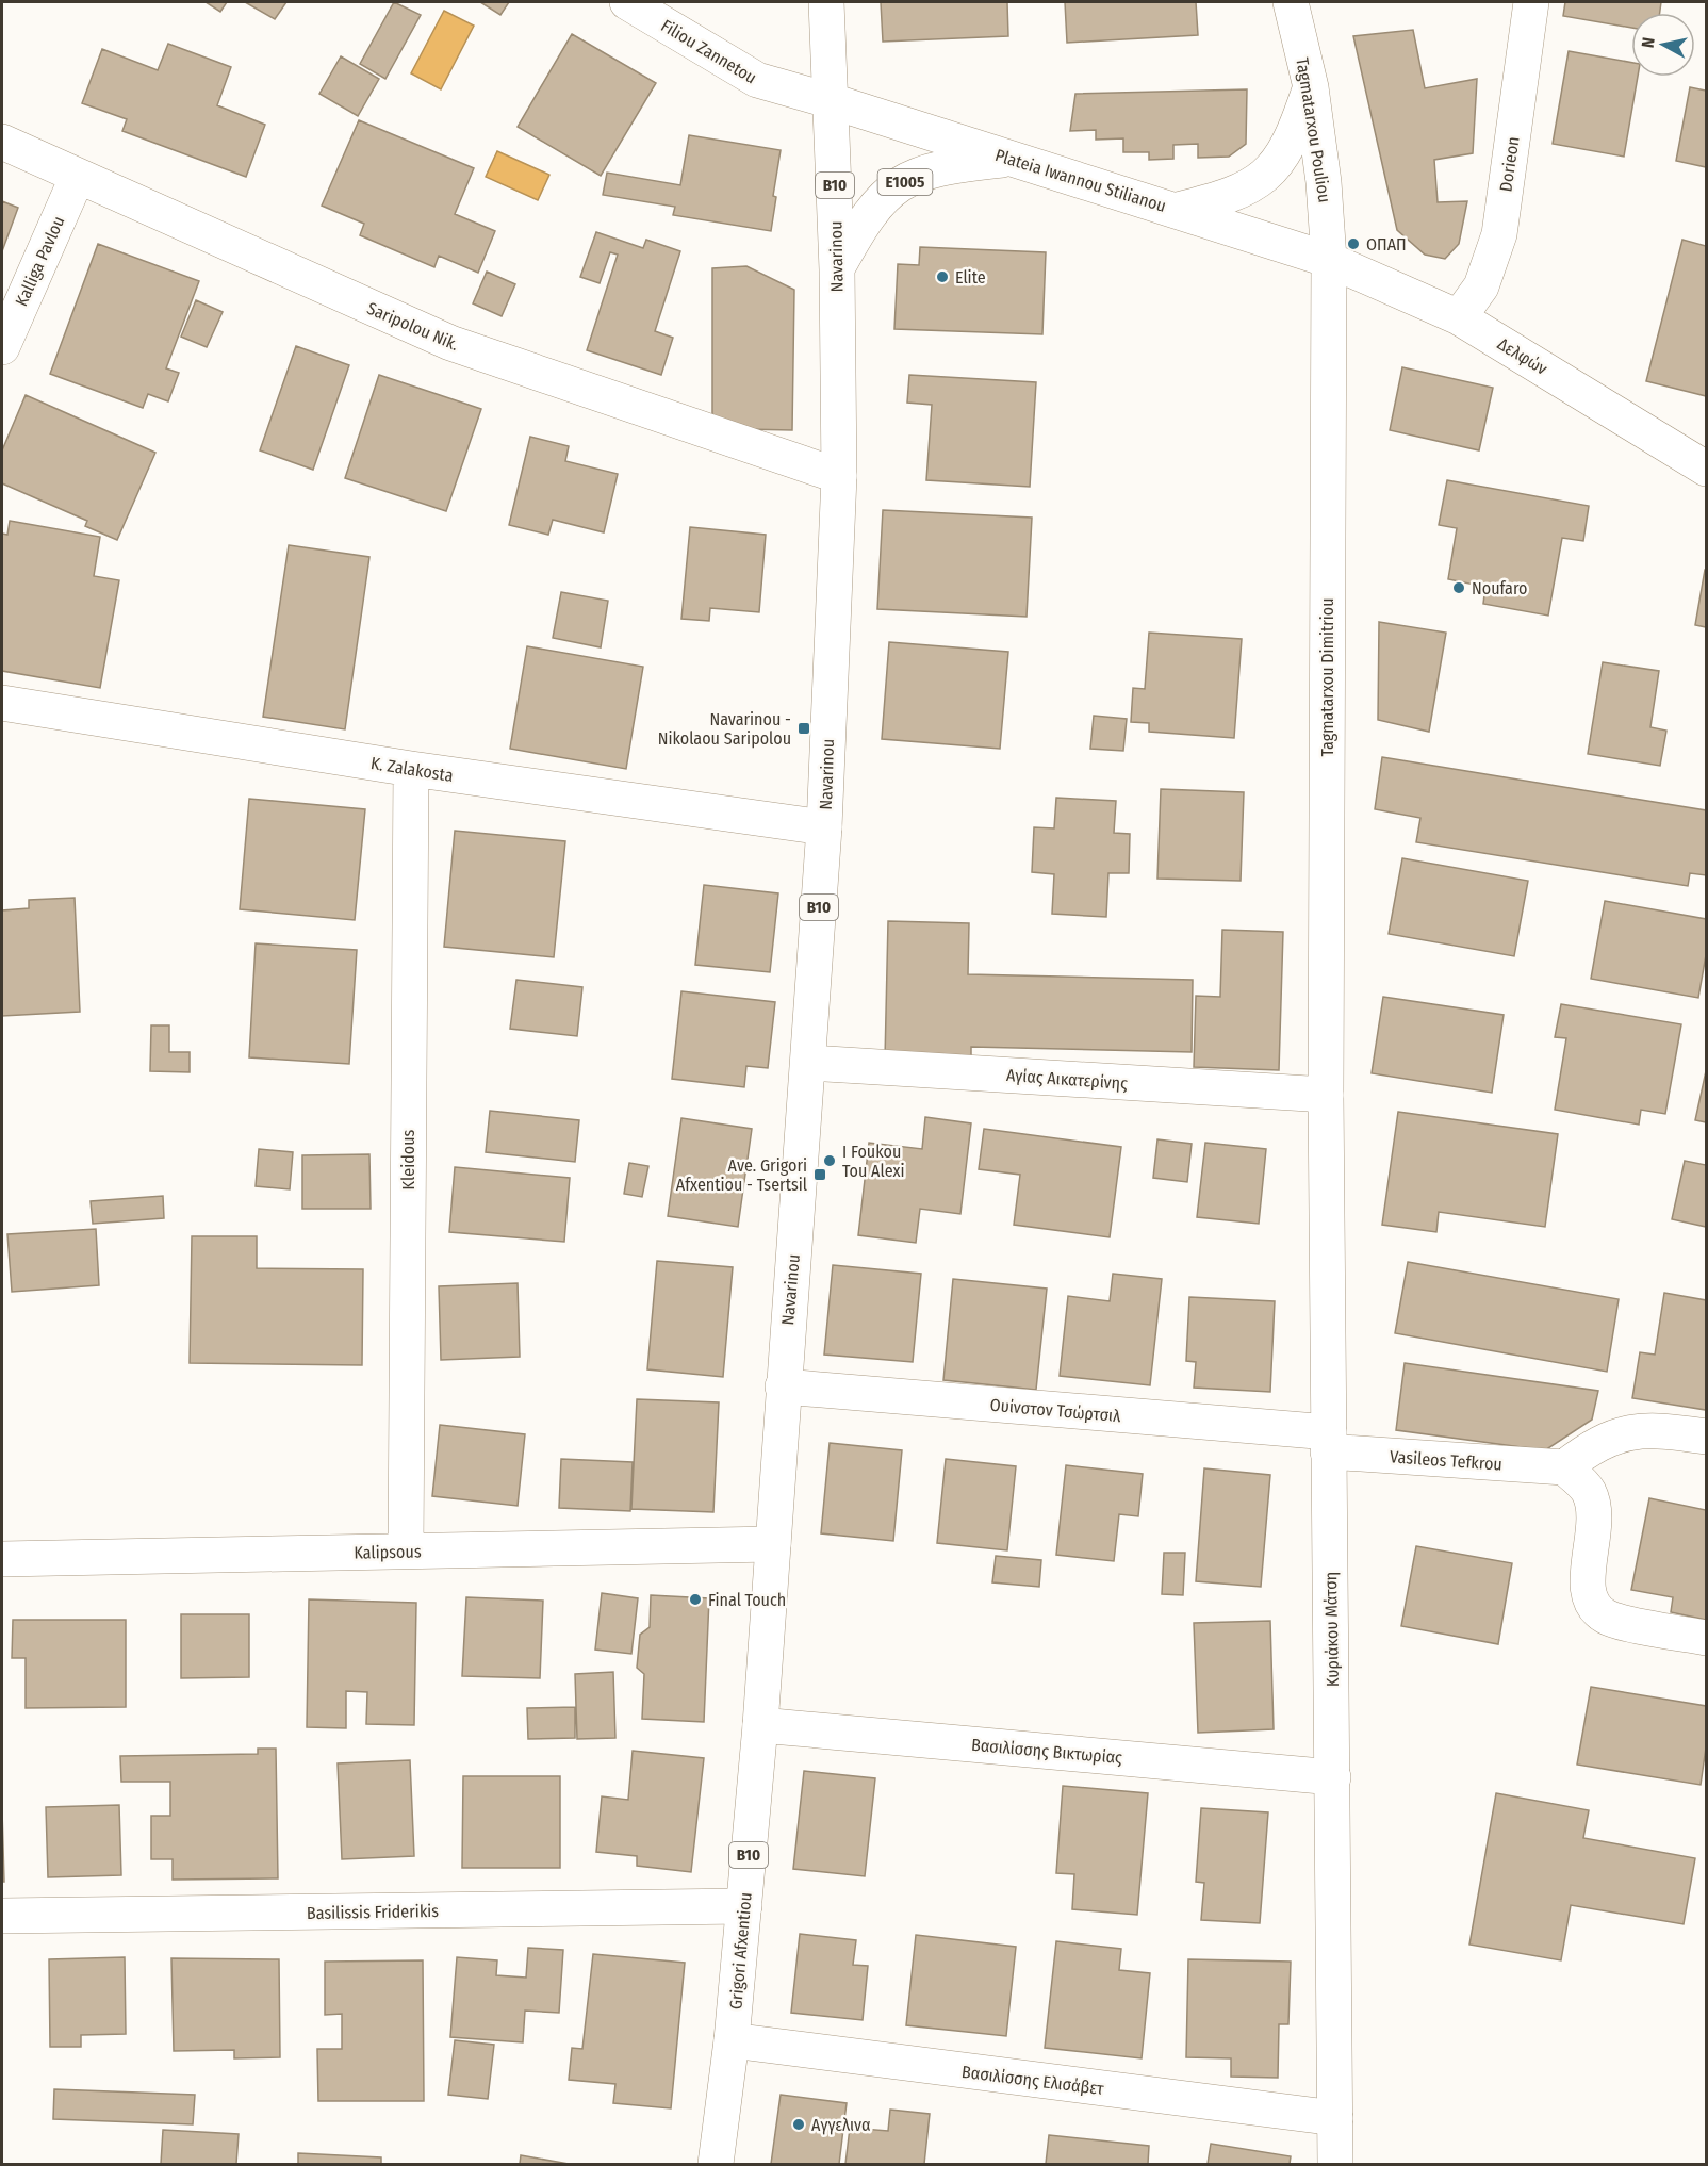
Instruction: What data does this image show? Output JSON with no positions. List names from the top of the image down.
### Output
{
  "streets": {
    "street": [
      "Filiou Zannetou",
      "Tagmatarxou Pouliou",
      "Dorieon",
      "Plateia Iwannou Stilianou",
      "E1005",
      "B10",
      "Navarinou",
      "Kalliga Pavlou",
      "Saripolou Nik.",
      "Δελφών",
      "Tagmatarxou Dimitriou",
      "K. Zalakosta",
      "Αγίας Αικατερίνης",
      "Kleidous",
      "Ουίνστον Τσώρτσιλ",
      "Vasileos Tefkrou",
      "Kalipsous",
      "Κυριάκου Μάτση",
      "Βασιλίσσης Βικτωρίας",
      "Basilissis Friderikis",
      "Grigori Afxentiou",
      "Βασιλίσσης Ελισάβετ"
    ]
  },
  "crossings": [
    ["Filiou Zannetou", "Plateia Iwannou Stilianou"],
    ["Filiou Zannetou", "Navarinou"],
    ["Tagmatarxou Pouliou", "Plateia Iwannou Stilianou"],
    ["Tagmatarxou Pouliou", "Δελφών"],
    ["Tagmatarxou Pouliou", "Tagmatarxou Dimitriou"],
    ["Dorieon", "Δελφών"],
    ["Plateia Iwannou Stilianou", "E1005"],
    ["Plateia Iwannou Stilianou", "Navarinou"],
    ["Plateia Iwannou Stilianou", "Δελφών"],
    ["Plateia Iwannou Stilianou", "Tagmatarxou Dimitriou"],
    ["E1005", "Navarinou"],
    ["Navarinou", "Saripolou Nik."],
    ["Navarinou", "K. Zalakosta"],
    ["Navarinou", "Αγίας Αικατερίνης"],
    ["Navarinou", "Ουίνστον Τσώρτσιλ"],
    ["Navarinou", "Kalipsous"],
    ["Navarinou", "Grigori Afxentiou"],
    ["Kalliga Pavlou", "Saripolou Nik."],
    ["Δελφών", "Tagmatarxou Dimitriou"],
    ["Tagmatarxou Dimitriou", "Αγίας Αικατερίνης"],
    ["Tagmatarxou Dimitriou", "Κυριάκου Μάτση"],
    ["K. Zalakosta", "Kleidous"],
    ["Αγίας Αικατερίνης", "Κυριάκου Μάτση"],
    ["Kleidous", "Kalipsous"],
    ["Ουίνστον Τσώρτσιλ", "Vasileos Tefkrou"],
    ["Ουίνστον Τσώρτσιλ", "Κυριάκου Μάτση"],
    ["Vasileos Tefkrou", "Κυριάκου Μάτση"],
    ["Kalipsous", "Grigori Afxentiou"],
    ["Κυριάκου Μάτση", "Βασιλίσσης Βικτωρίας"],
    ["Κυριάκου Μάτση", "Βασιλίσσης Ελισάβετ"],
    ["Βασιλίσσης Βικτωρίας", "Grigori Afxentiou"],
    ["Basilissis Friderikis", "Grigori Afxentiou"],
    ["Grigori Afxentiou", "Βασιλίσσης Ελισάβετ"]
  ],
  "places": {
    "other": [
      "ΟΠΑΠ",
      "Elite",
      "Noufaro",
      "I Foukou Tou Alexi",
      "Final Touch",
      "Αγγελινα"
    ],
    "transit": ["Navarinou - Nikolaou Saripolou", "Ave. Grigori Afxentiou - Tsertsil"]
  },
  "north": "left"
}
